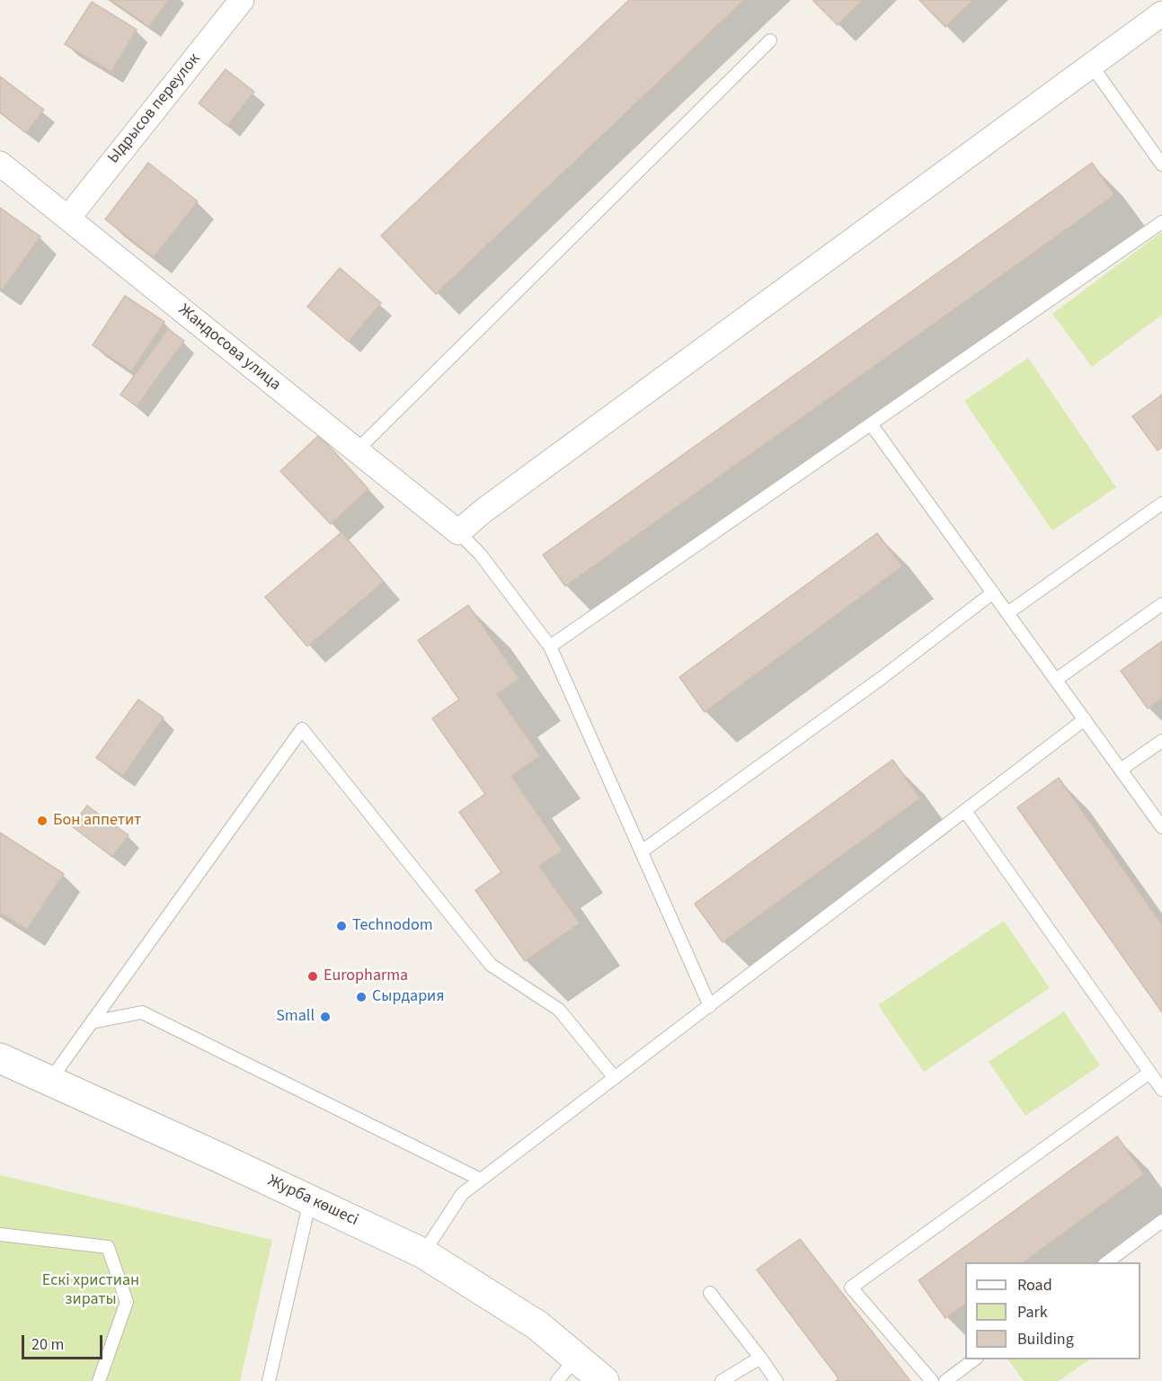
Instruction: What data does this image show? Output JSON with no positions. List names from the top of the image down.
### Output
{
  "streets": {
    "street": ["Ыдрысов переулок", "Жандосова улица", "Журба көшесі"]
  },
  "crossings": [
    ["Ыдрысов переулок", "Жандосова улица"]
  ],
  "parks": ["Ескі христиан зираты"],
  "places": [
    "Бон аппетит",
    "Technodom",
    "Europharma",
    "Сырдария",
    "Small"
  ],
  "legend": ["Road", "Park", "Building"],
  "scale_bar": "20 m"
}
